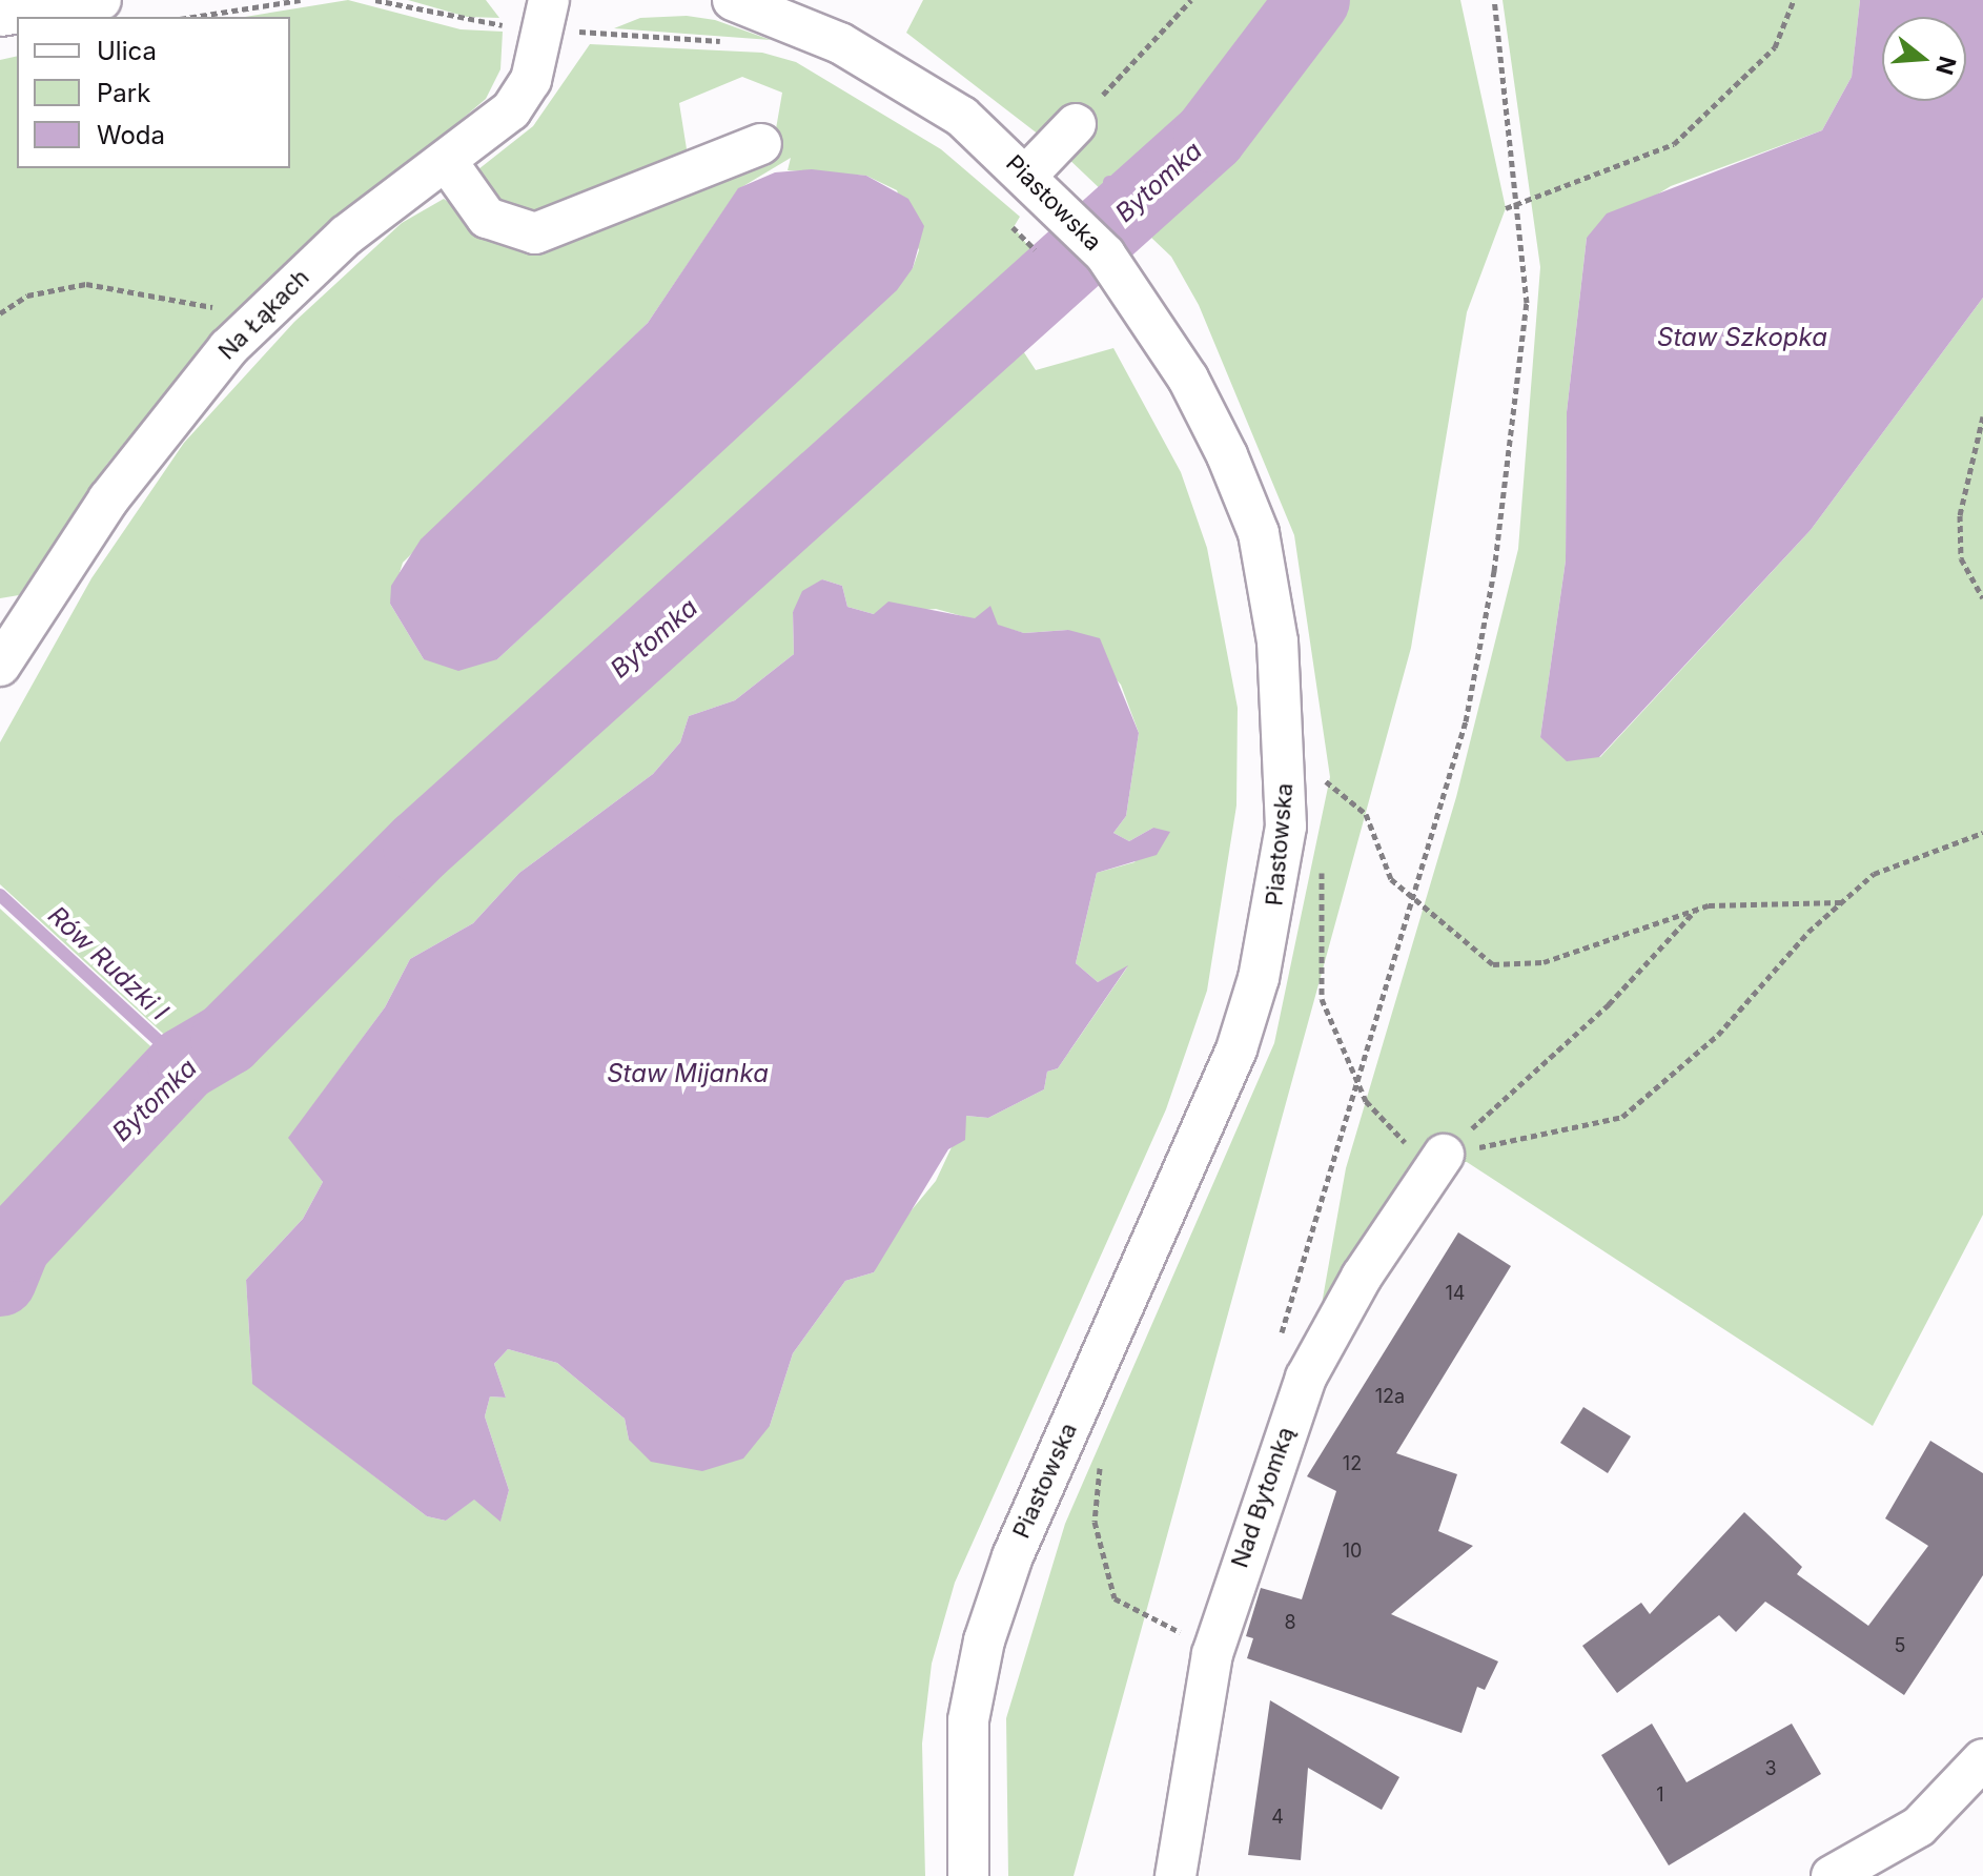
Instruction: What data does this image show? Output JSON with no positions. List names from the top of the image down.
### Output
{
  "streets": {
    "street": ["Piastowska", "Na Łąkach", "Nad Bytomką"]
  },
  "water": [
    "Bytomka",
    "Staw Szkopka",
    "Rów Rudzki I",
    "Staw Mijanka"
  ],
  "house_numbers": [
    "14",
    "12a",
    "12",
    "10",
    "8",
    "5",
    "3",
    "1",
    "4"
  ],
  "legend": ["Ulica", "Park", "Woda"],
  "north": "right"
}
